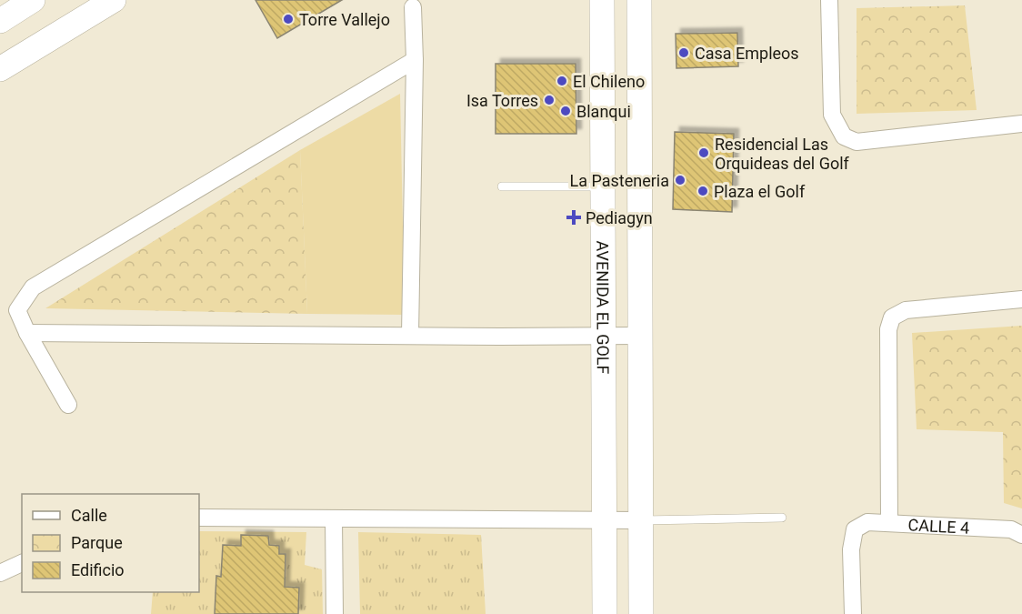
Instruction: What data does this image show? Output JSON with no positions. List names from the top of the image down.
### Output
{
  "streets": {
    "main road": ["AVENIDA EL GOLF"],
    "street": ["CALLE 4"]
  },
  "places": {
    "other": [
      "Torre Vallejo",
      "Casa Empleos",
      "El Chileno",
      "Isa Torres",
      "Blanqui",
      "Residencial Las Orquideas del Golf",
      "La Pasteneria",
      "Plaza el Golf"
    ],
    "health": ["Pediagyn"]
  },
  "legend": ["Calle", "Parque", "Edificio"]
}
